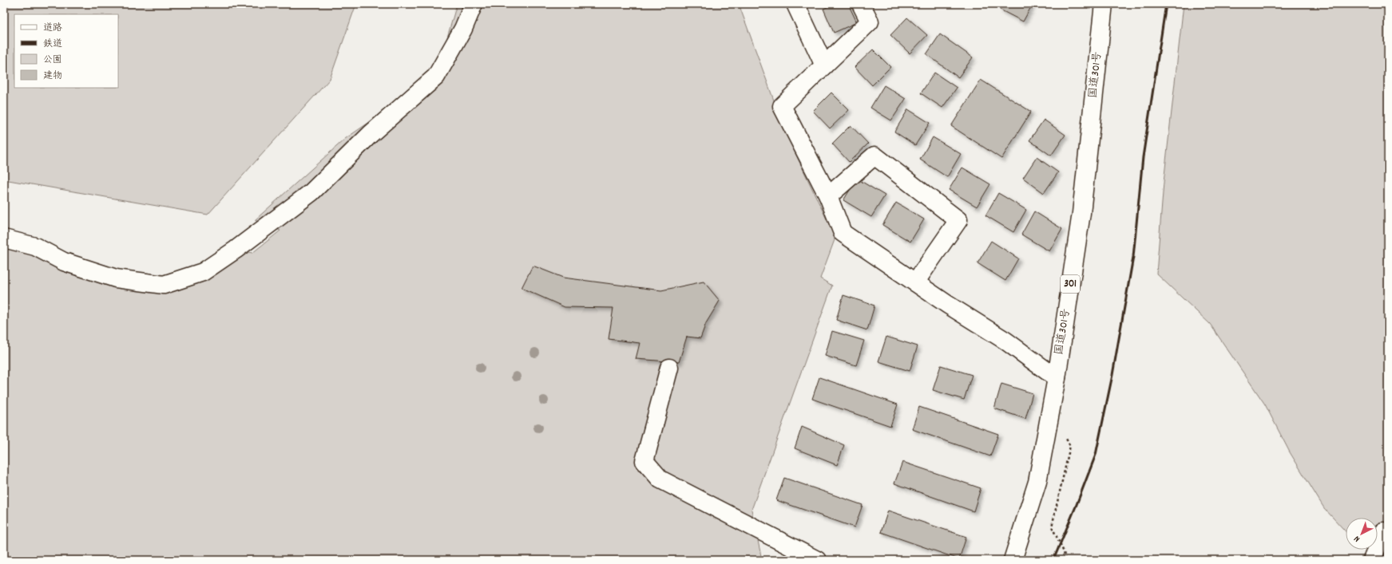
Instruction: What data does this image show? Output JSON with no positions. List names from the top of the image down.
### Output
{
  "streets": {
    "main road": ["国道301号", "301"]
  },
  "legend": [
    "道路",
    "鉄道",
    "公園",
    "建物"
  ],
  "north": "bottom left"
}
